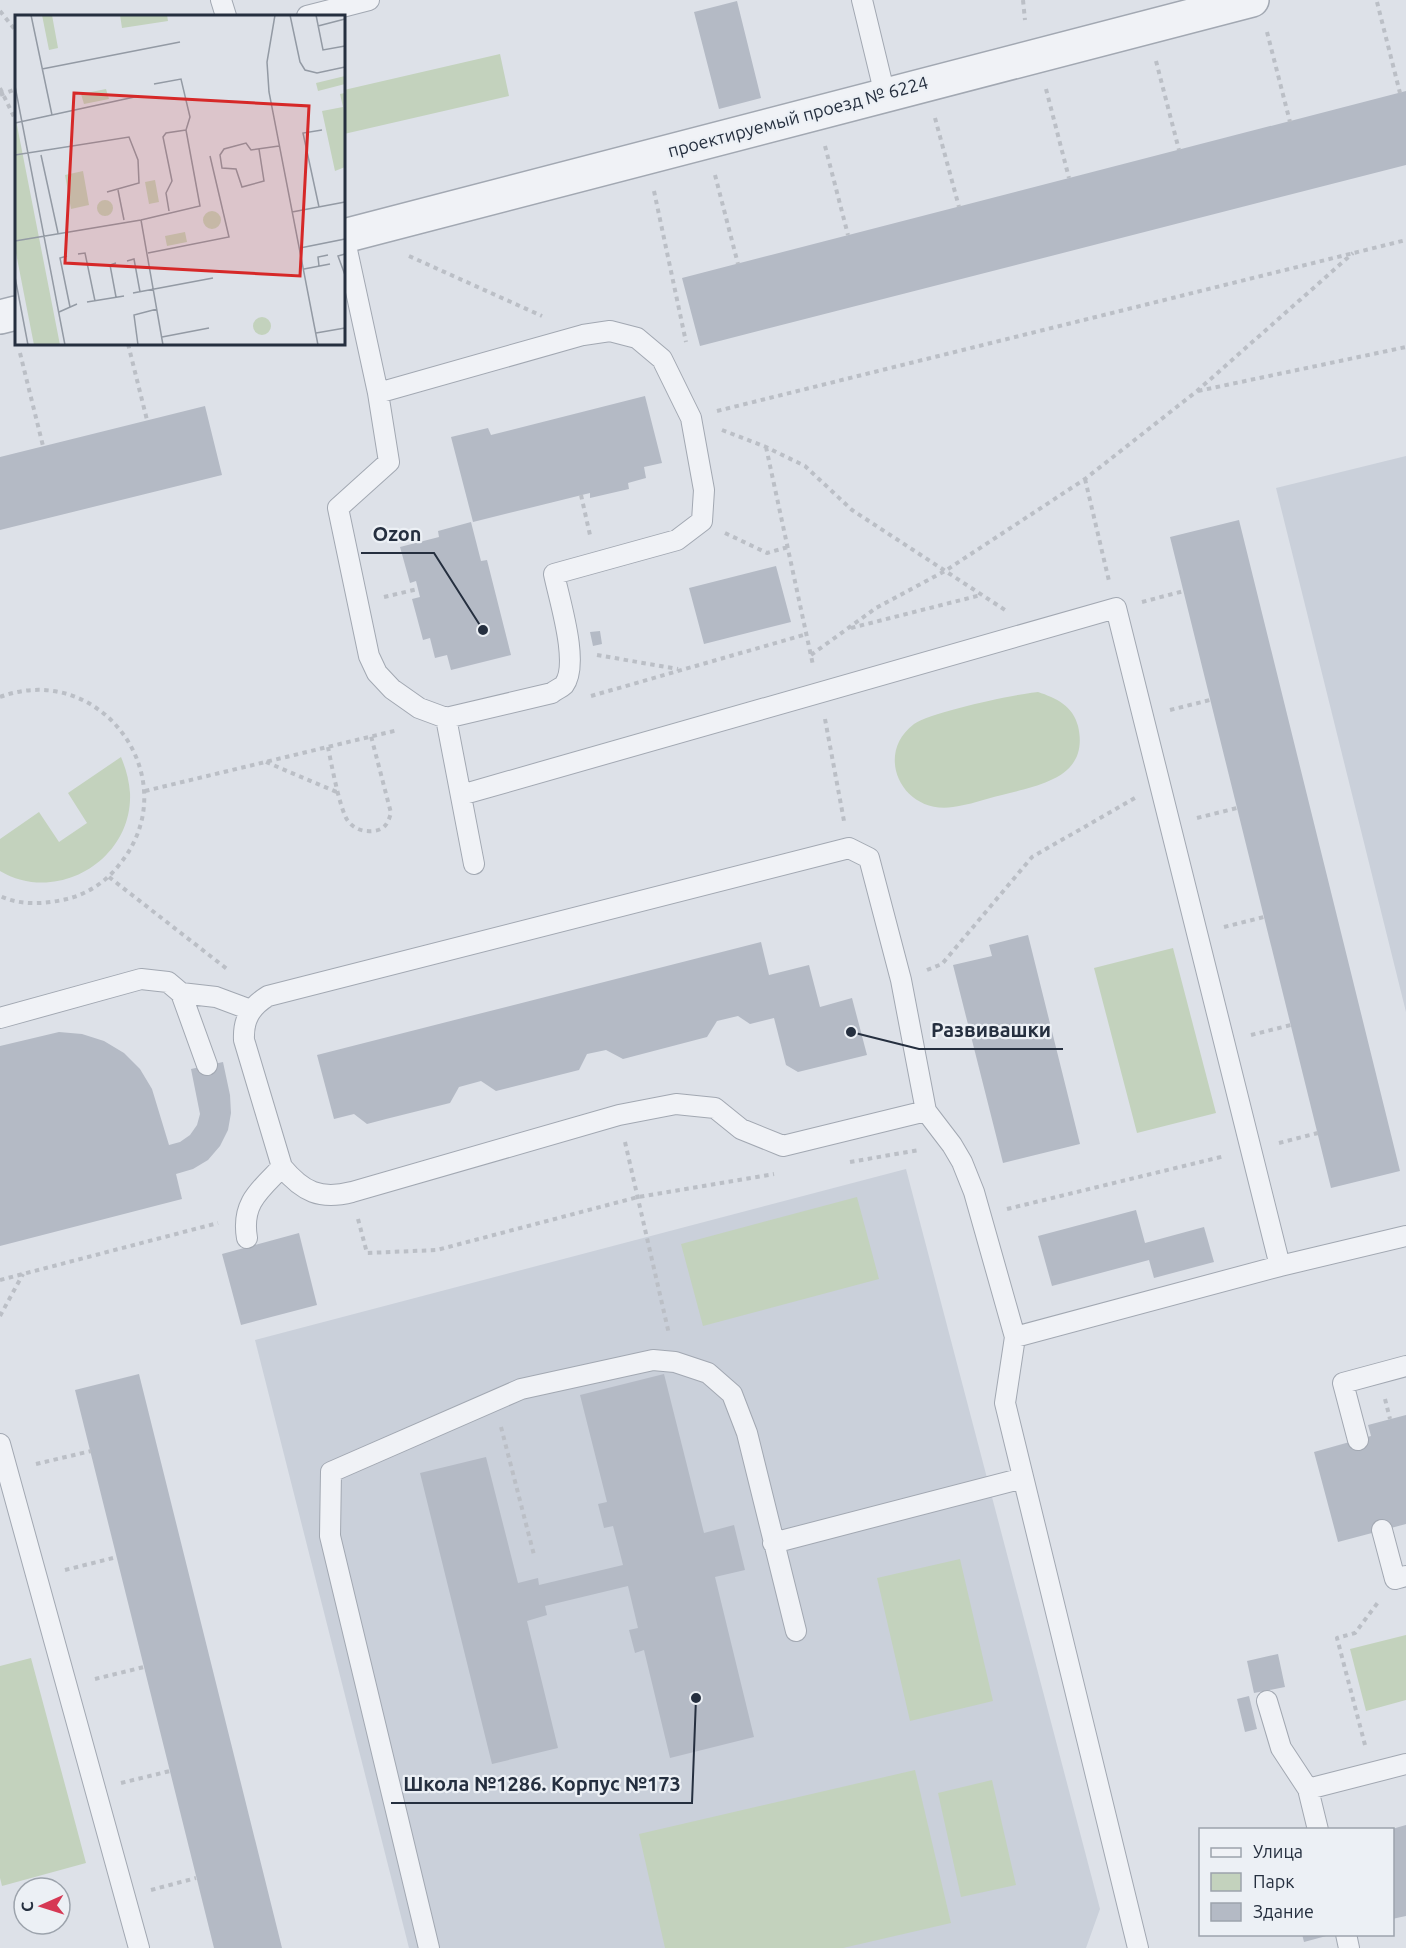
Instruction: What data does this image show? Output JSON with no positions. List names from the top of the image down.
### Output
{
  "streets": {
    "street": ["проектируемый проезд № 6224"]
  },
  "places": ["Ozon", "Развивашки", "Школа №1286. Корпус №173"],
  "legend": ["Улица", "Парк", "Здание"],
  "north": "left"
}
